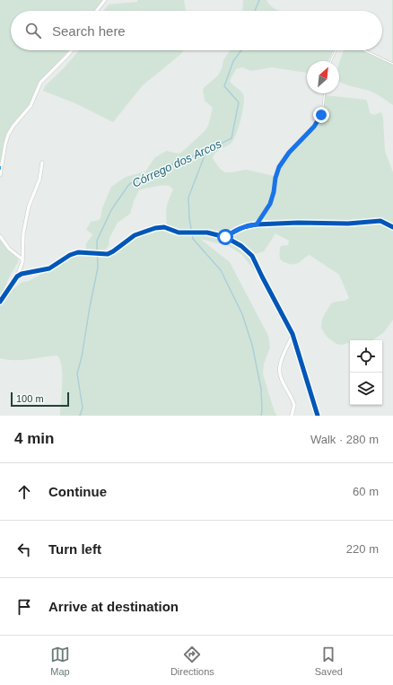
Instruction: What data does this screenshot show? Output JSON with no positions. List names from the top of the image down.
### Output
{
  "water": ["Córrego dos Arcos"],
  "scale_bar": "100 m",
  "north": "top right",
  "page": {
    "search": "Search here",
    "scale": "100 m",
    "heading": ["4 min", "Walk · 280 m"],
    "list": [
      ["Continue", "60 m"],
      ["Turn left", "220 m"],
      "Arrive at destination"
    ],
    "nav": ["Map", "Directions", "Saved"]
  }
}
